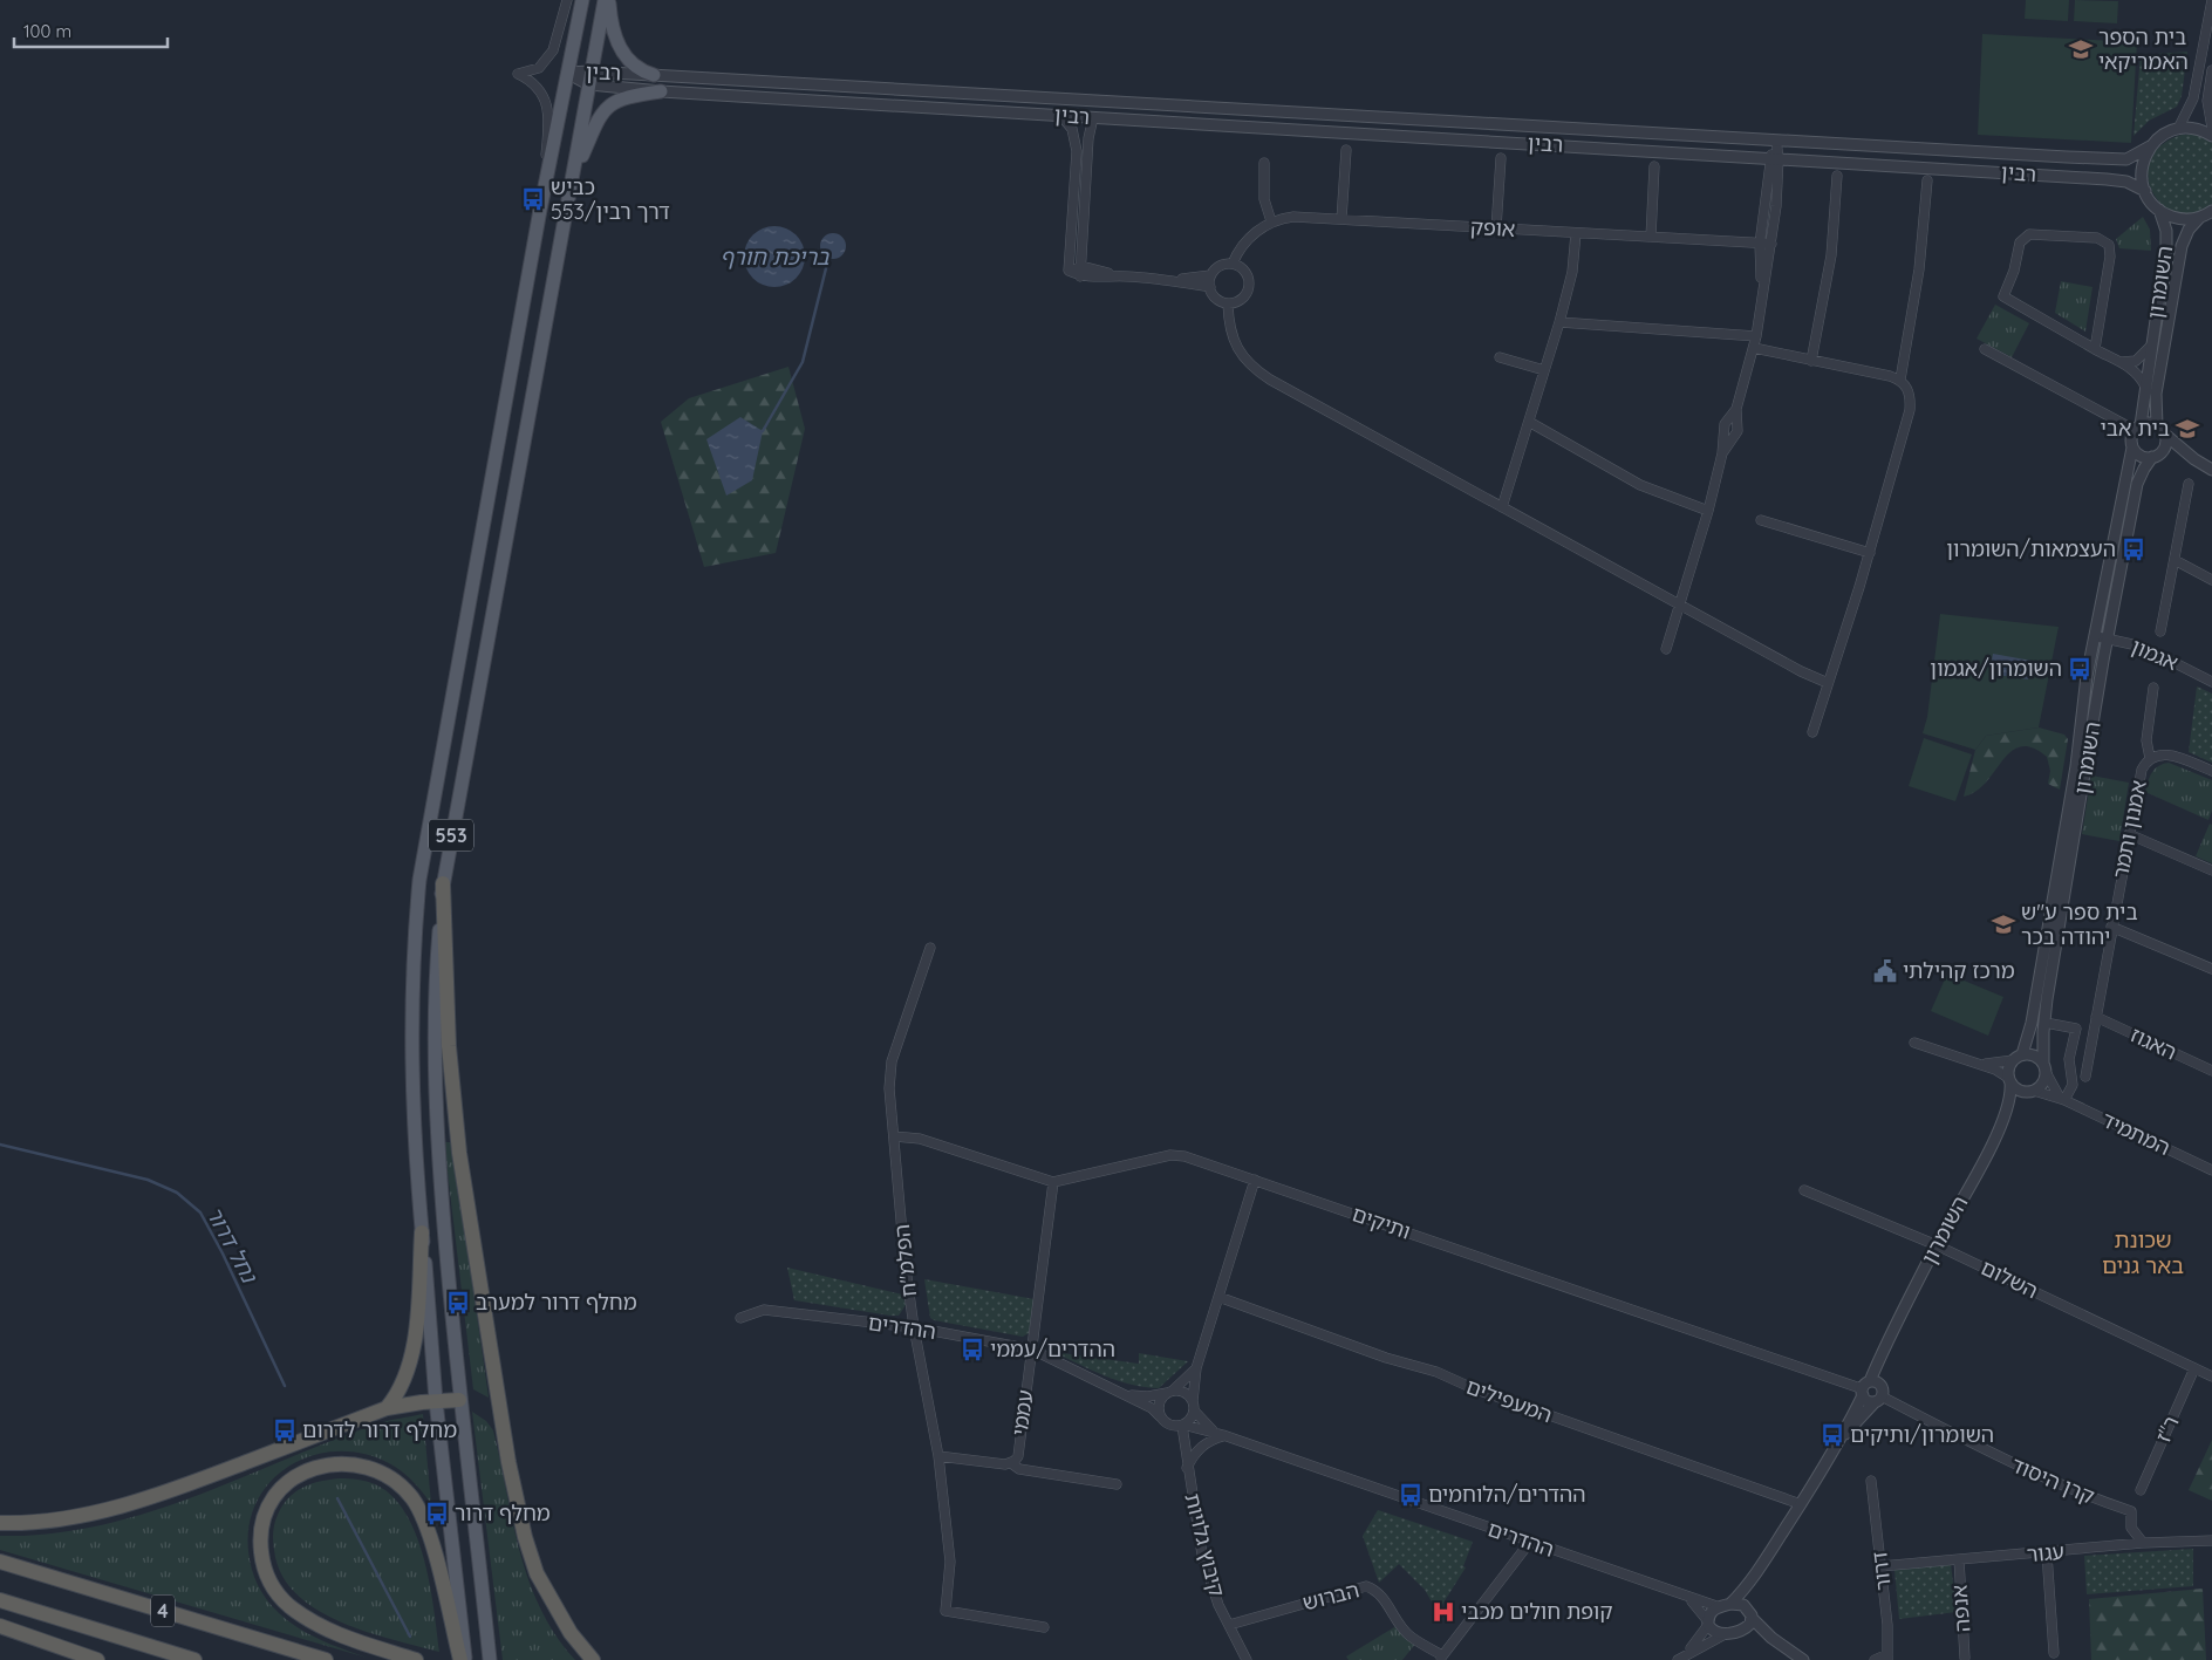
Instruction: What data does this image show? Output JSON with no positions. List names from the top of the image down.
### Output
{
  "streets": {
    "highway": ["4"],
    "main road": ["553"],
    "street": [
      "רבין",
      "אופק",
      "השומרון",
      "אגמון",
      "אמנון ותמר",
      "האגוז",
      "המתמיד",
      "ותיקים",
      "הפלמ\"ח",
      "השלום",
      "ההדרים",
      "המעפילים",
      "עממי",
      "ר\"ז",
      "קרן היסוד",
      "קיבוץ גלויות",
      "עגור",
      "דרור",
      "הברוש",
      "אנפה"
    ]
  },
  "crossings": [
    ["רבין", "553"],
    ["השומרון", "אגמון"],
    ["השומרון", "המתמיד"],
    ["השומרון", "ותיקים"],
    ["השומרון", "השלום"],
    ["השומרון", "ההדרים"],
    ["השומרון", "המעפילים"],
    ["השומרון", "קרן היסוד"],
    ["אמנון ותמר", "האגוז"],
    ["ותיקים", "עממי"],
    ["הפלמ\"ח", "ההדרים"],
    ["הפלמ\"ח", "עממי"],
    ["השלום", "ר\"ז"],
    ["ההדרים", "עממי"],
    ["ההדרים", "קיבוץ גלויות"],
    ["קרן היסוד", "עגור"],
    ["קיבוץ גלויות", "הברוש"],
    ["עגור", "דרור"],
    ["עגור", "אנפה"]
  ],
  "districts": ["שכונת באר גנים"],
  "water": ["בריכת חורף", "נחל דרור"],
  "places": {
    "school or university": ["בית הספר האמריקאי", "בית אבי", "בית ספר ע\"ש יהודה בכר"],
    "bus stop": [
      "כביש 553/דרך רבין",
      "העצמאות/השומרון",
      "השומרון/אגמון",
      "מחלף דרור למערב",
      "ההדרים/עממי",
      "מחלף דרור לדרום",
      "השומרון/ותיקים",
      "ההדרים/הלוחמים",
      "מחלף דרור"
    ],
    "public building": ["מרכז קהילתי"],
    "hospital": ["קופת חולים מכבי"]
  },
  "scale_bar": "100 m"
}
